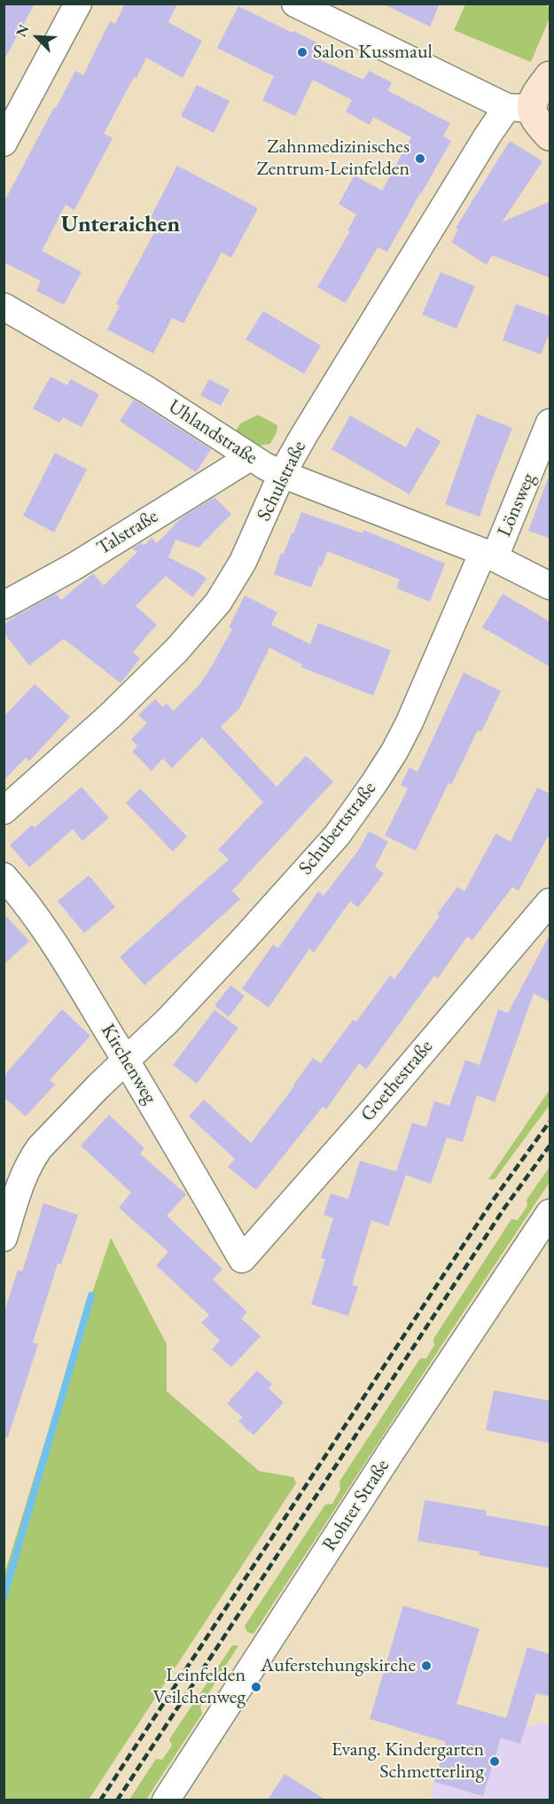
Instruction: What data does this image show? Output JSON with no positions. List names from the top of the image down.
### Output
{
  "streets": {
    "street": [
      "Uhlandstraße",
      "Schulstraße",
      "Lönsweg",
      "Talstraße",
      "Schubertstraße",
      "Kirchenweg",
      "Goethestraße",
      "Rohrer Straße"
    ]
  },
  "crossings": [
    ["Uhlandstraße", "Schulstraße"],
    ["Uhlandstraße", "Lönsweg"],
    ["Uhlandstraße", "Talstraße"],
    ["Uhlandstraße", "Schubertstraße"],
    ["Lönsweg", "Schubertstraße"],
    ["Schubertstraße", "Kirchenweg"],
    ["Kirchenweg", "Goethestraße"]
  ],
  "districts": ["Unteraichen"],
  "places": [
    "Salon Kussmaul",
    "Zahnmedizinisches Zentrum-Leinfelden",
    "Auferstehungskirche",
    "Leinfelden Veilchenweg",
    "Evang. Kindergarten Schmetterling"
  ],
  "north": "top left"
}
